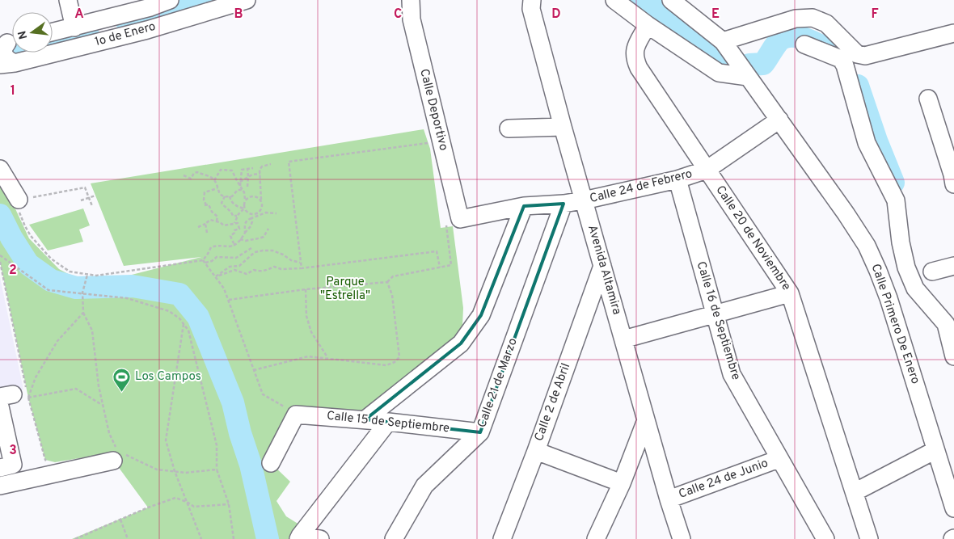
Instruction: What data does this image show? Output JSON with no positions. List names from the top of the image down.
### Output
{
  "streets": {
    "street": [
      "1o de Enero",
      "Calle Deportivo",
      "Calle 24 de Febrero",
      "Calle 20 de Noviembre",
      "Avenida Altamira",
      "Calle 16 de Septiembre",
      "Calle Primero De Enero",
      "Calle 21 de Marzo",
      "Calle 2 de Abril",
      "Calle 15 de Septiembre",
      "Calle 24 de Junio"
    ]
  },
  "crossings": [
    ["Calle Deportivo", "Calle 24 de Febrero"],
    ["Calle 24 de Febrero", "Calle 20 de Noviembre"],
    ["Calle 24 de Febrero", "Avenida Altamira"],
    ["Calle 24 de Febrero", "Calle 16 de Septiembre"],
    ["Calle 24 de Febrero", "Calle Primero De Enero"],
    ["Calle 24 de Febrero", "Calle 21 de Marzo"],
    ["Avenida Altamira", "Calle 2 de Abril"],
    ["Avenida Altamira", "Calle 24 de Junio"],
    ["Calle 16 de Septiembre", "Calle 24 de Junio"],
    ["Calle 21 de Marzo", "Calle 15 de Septiembre"]
  ],
  "parks": ["Parque \"Estrella\""],
  "places": {
    "sports": ["Los Campos"]
  },
  "north": "left",
  "grid": {
    "columns": [
      "A",
      "B",
      "C",
      "D",
      "E",
      "F"
    ],
    "rows": ["1", "2", "3"]
  }
}
